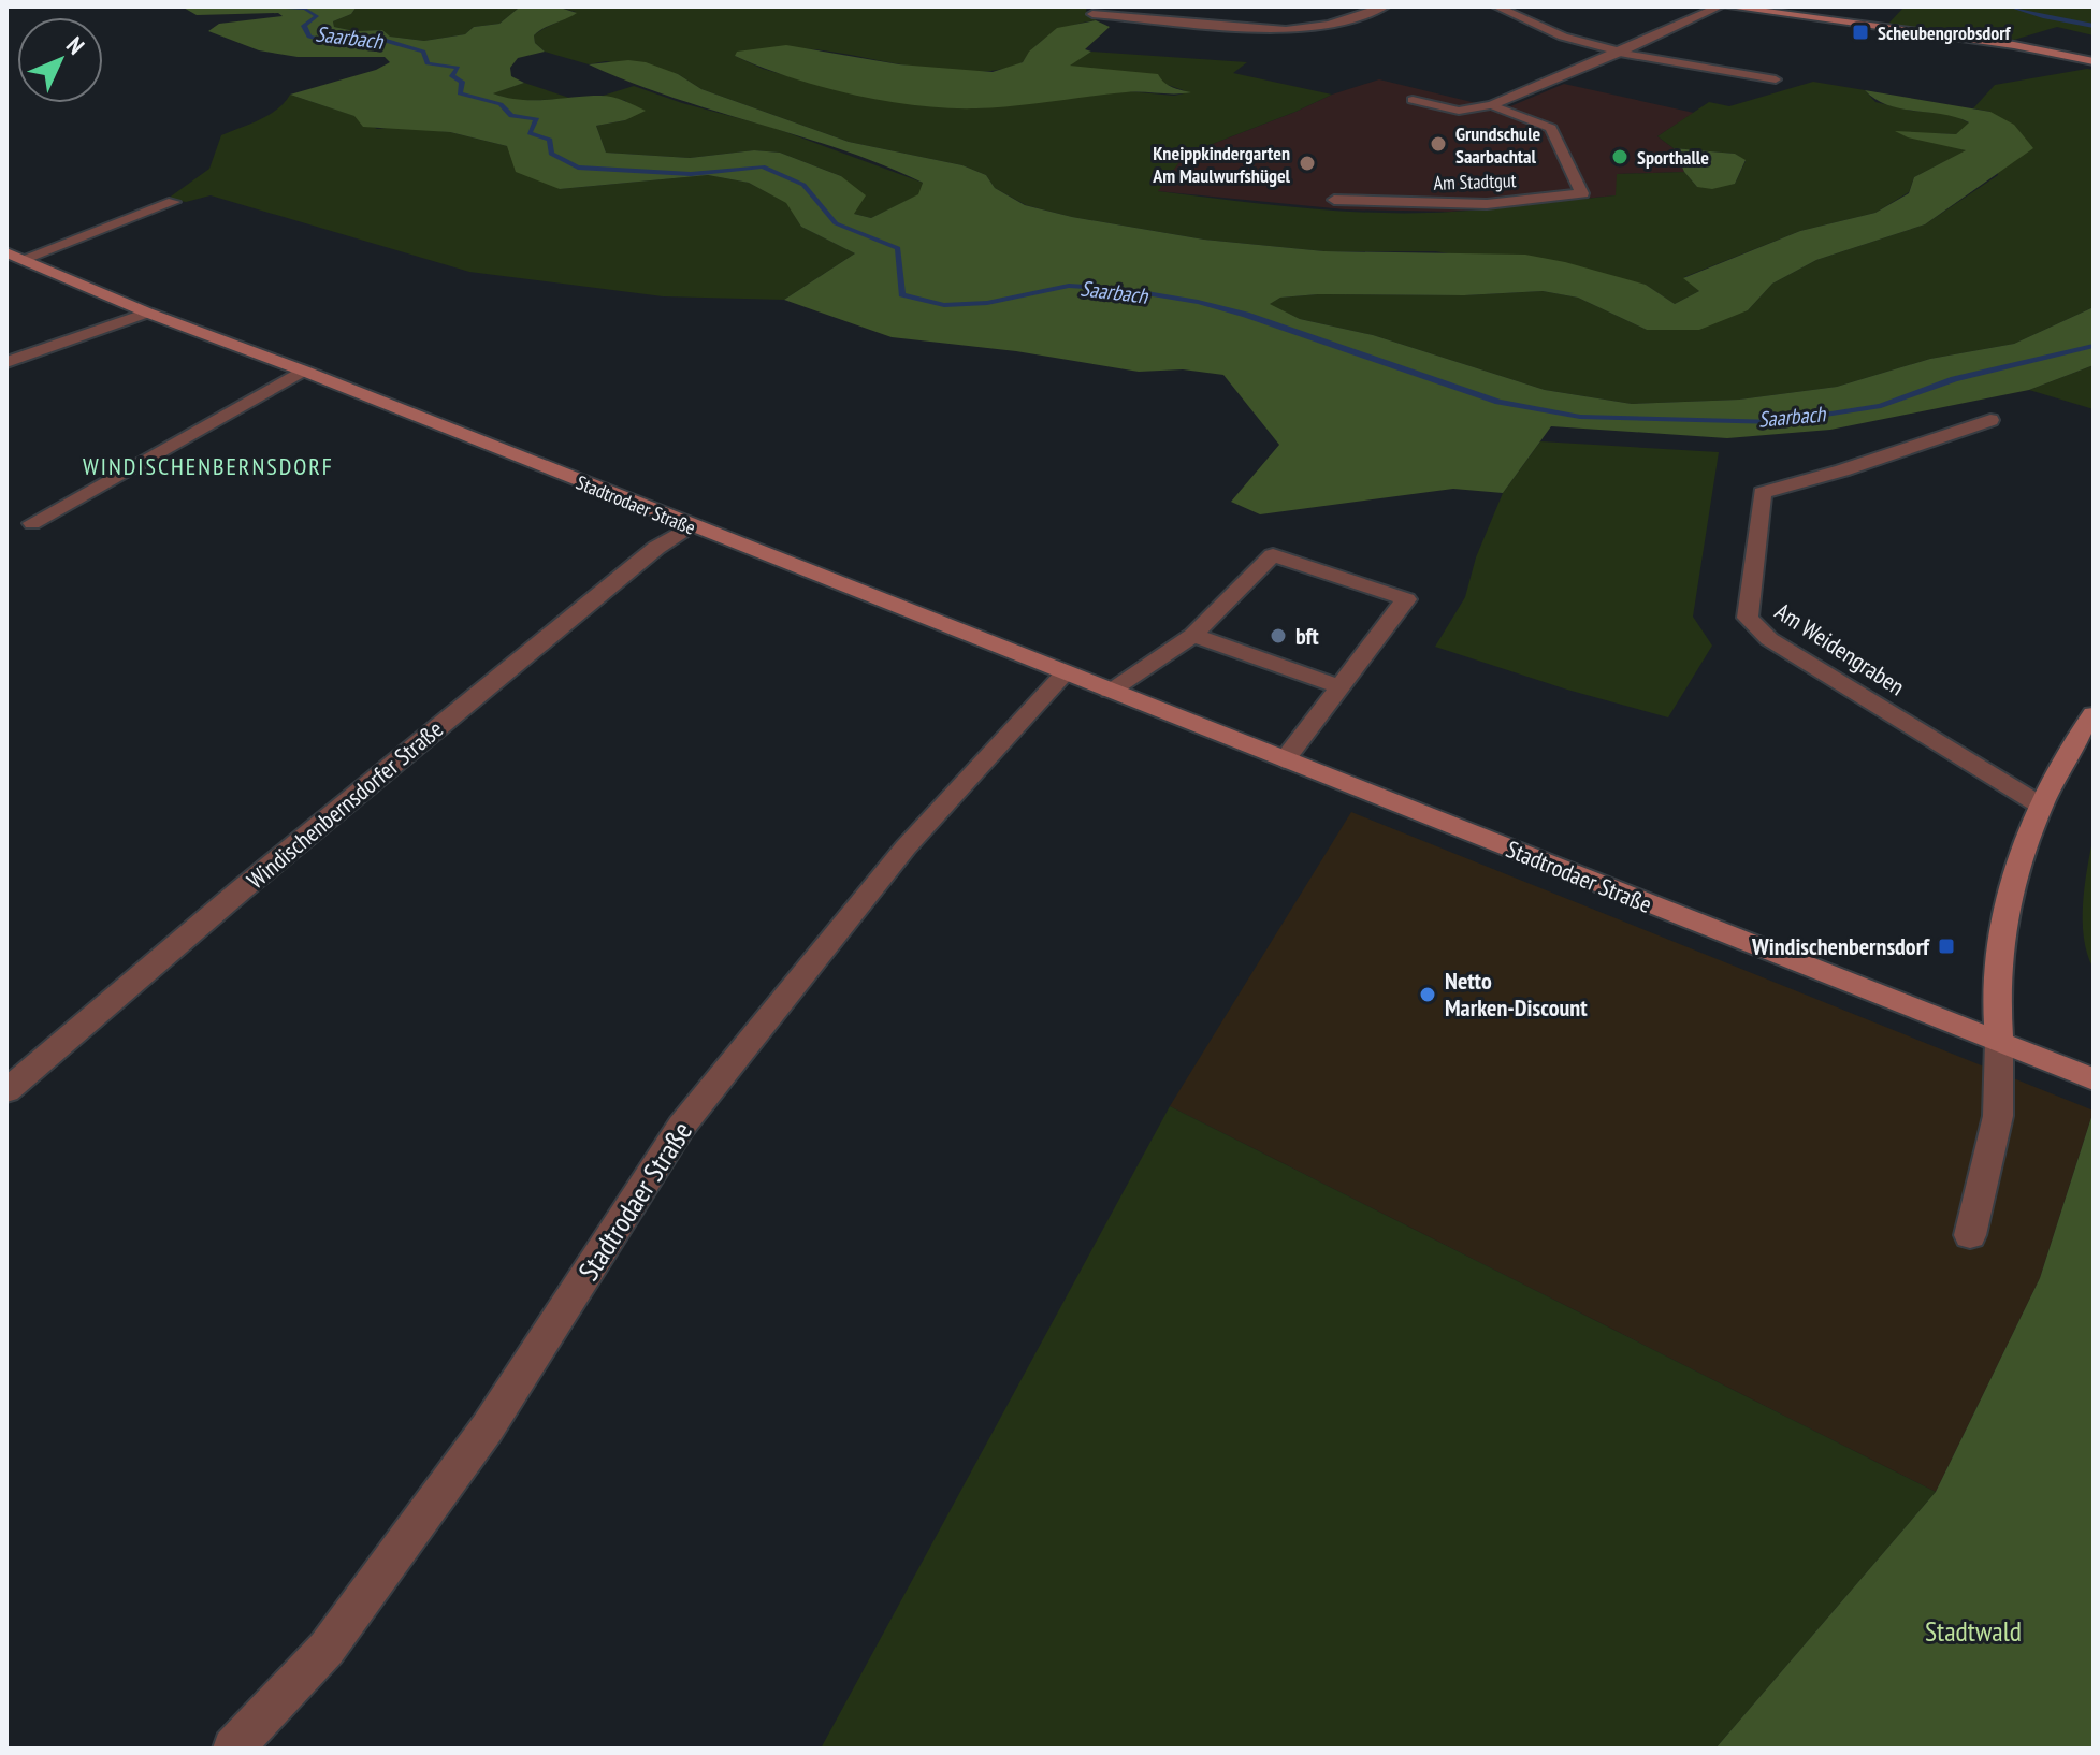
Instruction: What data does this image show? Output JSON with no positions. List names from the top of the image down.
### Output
{
  "streets": {
    "main road": ["Stadtrodaer Straße"],
    "street": ["Am Stadtgut", "Am Weidengraben", "Windischenbernsdorfer Straße"]
  },
  "crossings": [
    ["Stadtrodaer Straße", "Windischenbernsdorfer Straße"]
  ],
  "districts": ["WINDISCHENBERNSDORF"],
  "water": ["Saarbach"],
  "parks": ["Stadtwald"],
  "places": {
    "transit": ["Scheubengrobsdorf", "Windischenbernsdorf"],
    "other": [
      "Grundschule Saarbachtal",
      "Sporthalle",
      "Kneippkindergarten Am Maulwurfshügel",
      "bft",
      "Netto Marken-Discount"
    ]
  },
  "north": "top right"
}
